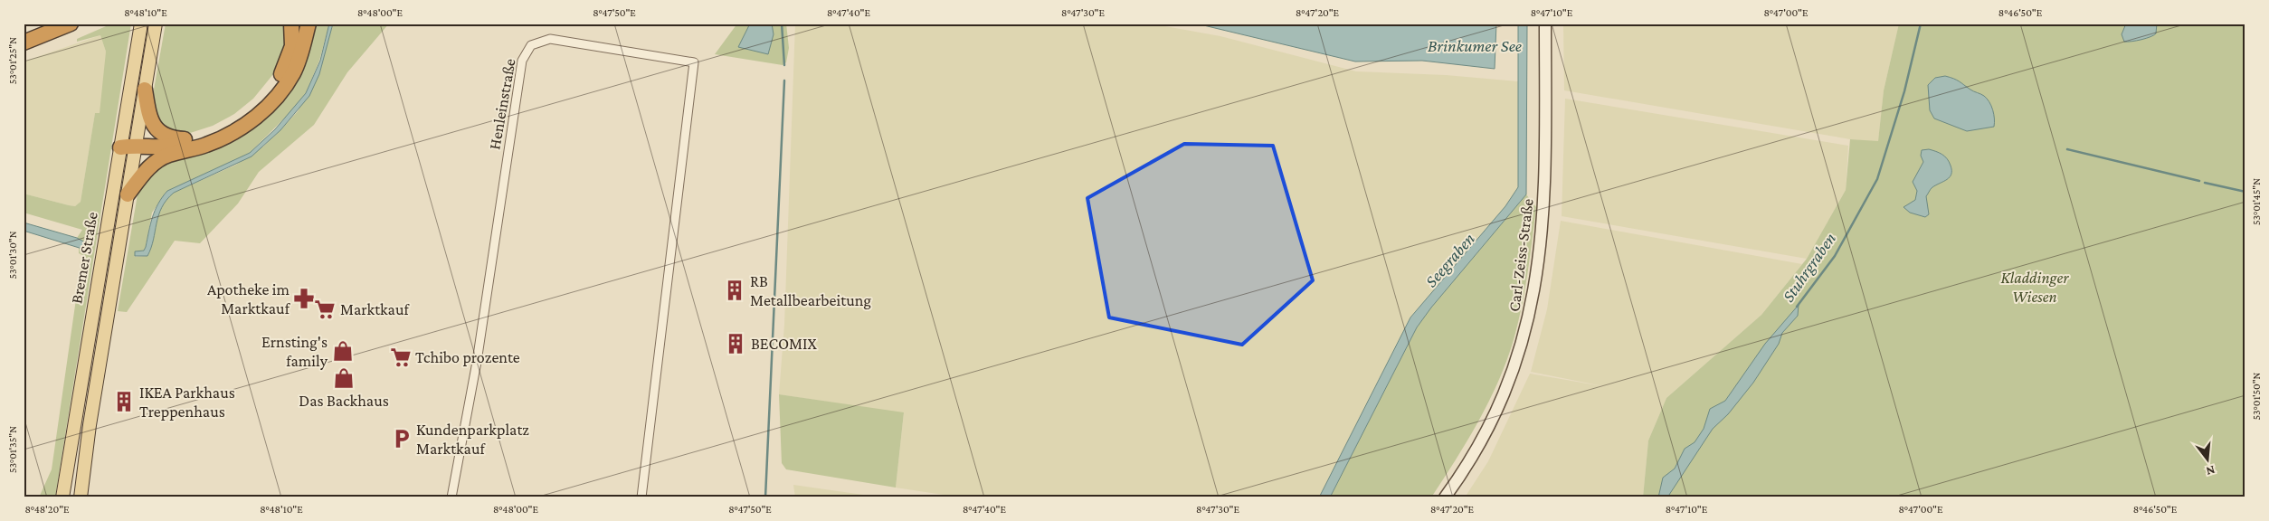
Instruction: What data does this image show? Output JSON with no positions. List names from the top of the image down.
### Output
{
  "streets": {
    "main road": ["Carl-Zeiss-Straße", "Bremer Straße"],
    "street": ["Henleinstraße"]
  },
  "water": ["Brinkumer See", "Seegraben", "Stuhrgraben"],
  "parks": ["Kladdinger Wiesen"],
  "places": {
    "building": ["RB Metallbearbeitung", "BECOMIX", "IKEA Parkhaus Treppenhaus"],
    "pharmacy": ["Apotheke im Marktkauf"],
    "supermarket": ["Marktkauf", "Tchibo prozente"],
    "shop": ["Ernsting's family", "Das Backhaus"],
    "parking": ["Kundenparkplatz Marktkauf"]
  },
  "north": "bottom",
  "coordinates": [
    "8°48'10\"E",
    "8°48'00\"E",
    "8°47'50\"E",
    "8°47'40\"E",
    "8°47'30\"E",
    "8°47'20\"E",
    "8°47'10\"E",
    "8°47'00\"E",
    "8°46'50\"E",
    "53°01'25\"N",
    "53°01'45\"N",
    "53°01'30\"N",
    "53°01'50\"N",
    "53°01'35\"N",
    "8°48'20\"E"
  ]
}
